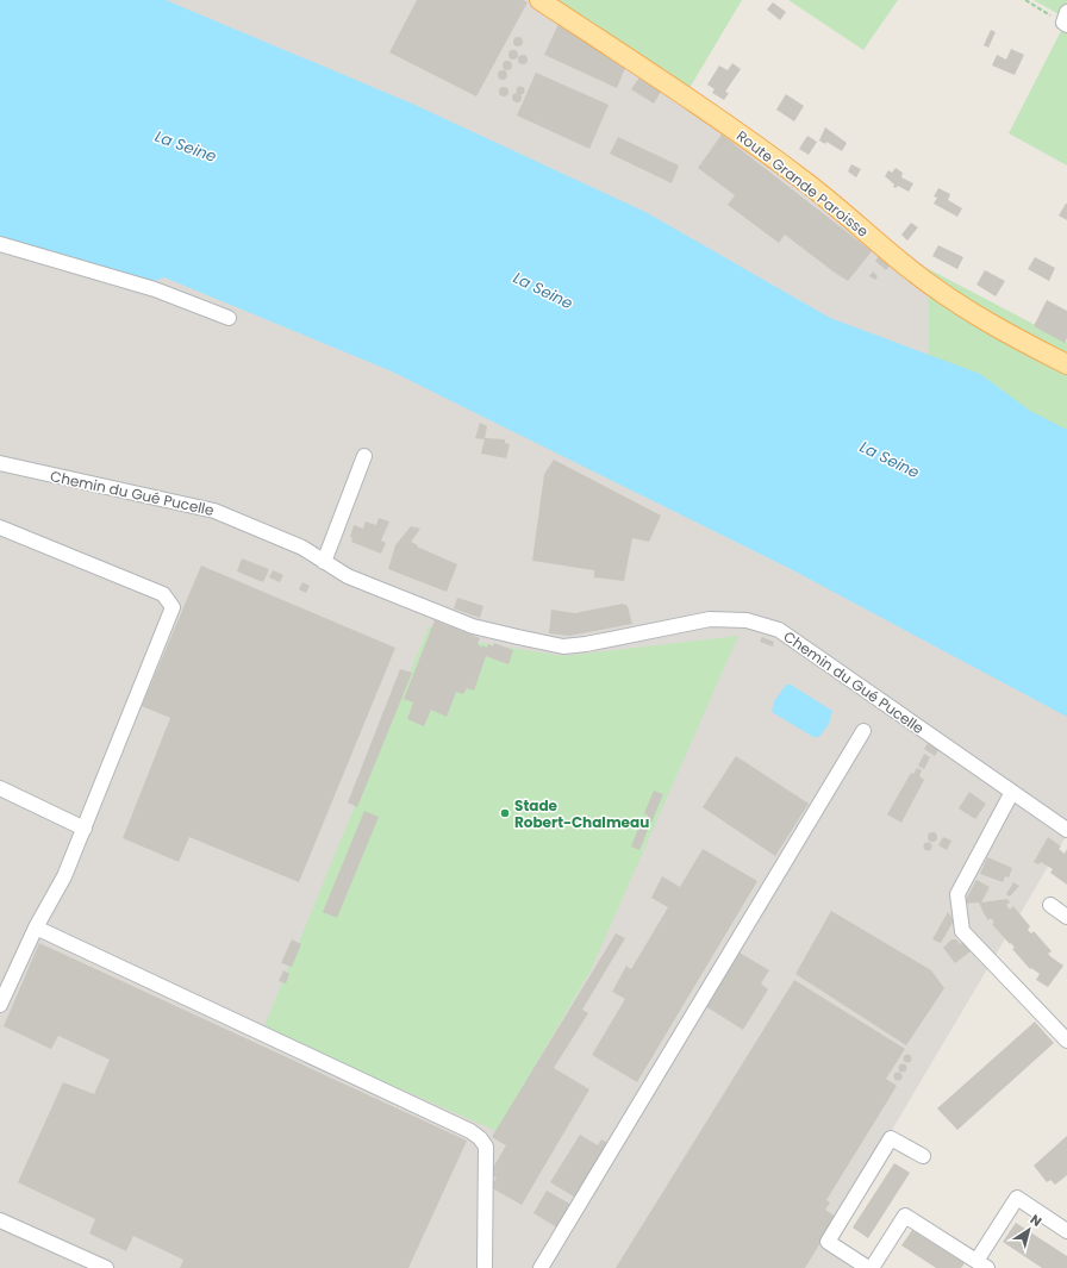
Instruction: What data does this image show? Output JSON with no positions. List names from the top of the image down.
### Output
{
  "streets": {
    "main road": ["Route Grande Paroisse"],
    "street": ["Chemin du Gué Pucelle"]
  },
  "water": ["La Seine"],
  "places": ["Stade Robert-Chalmeau"],
  "north": "top right"
}
